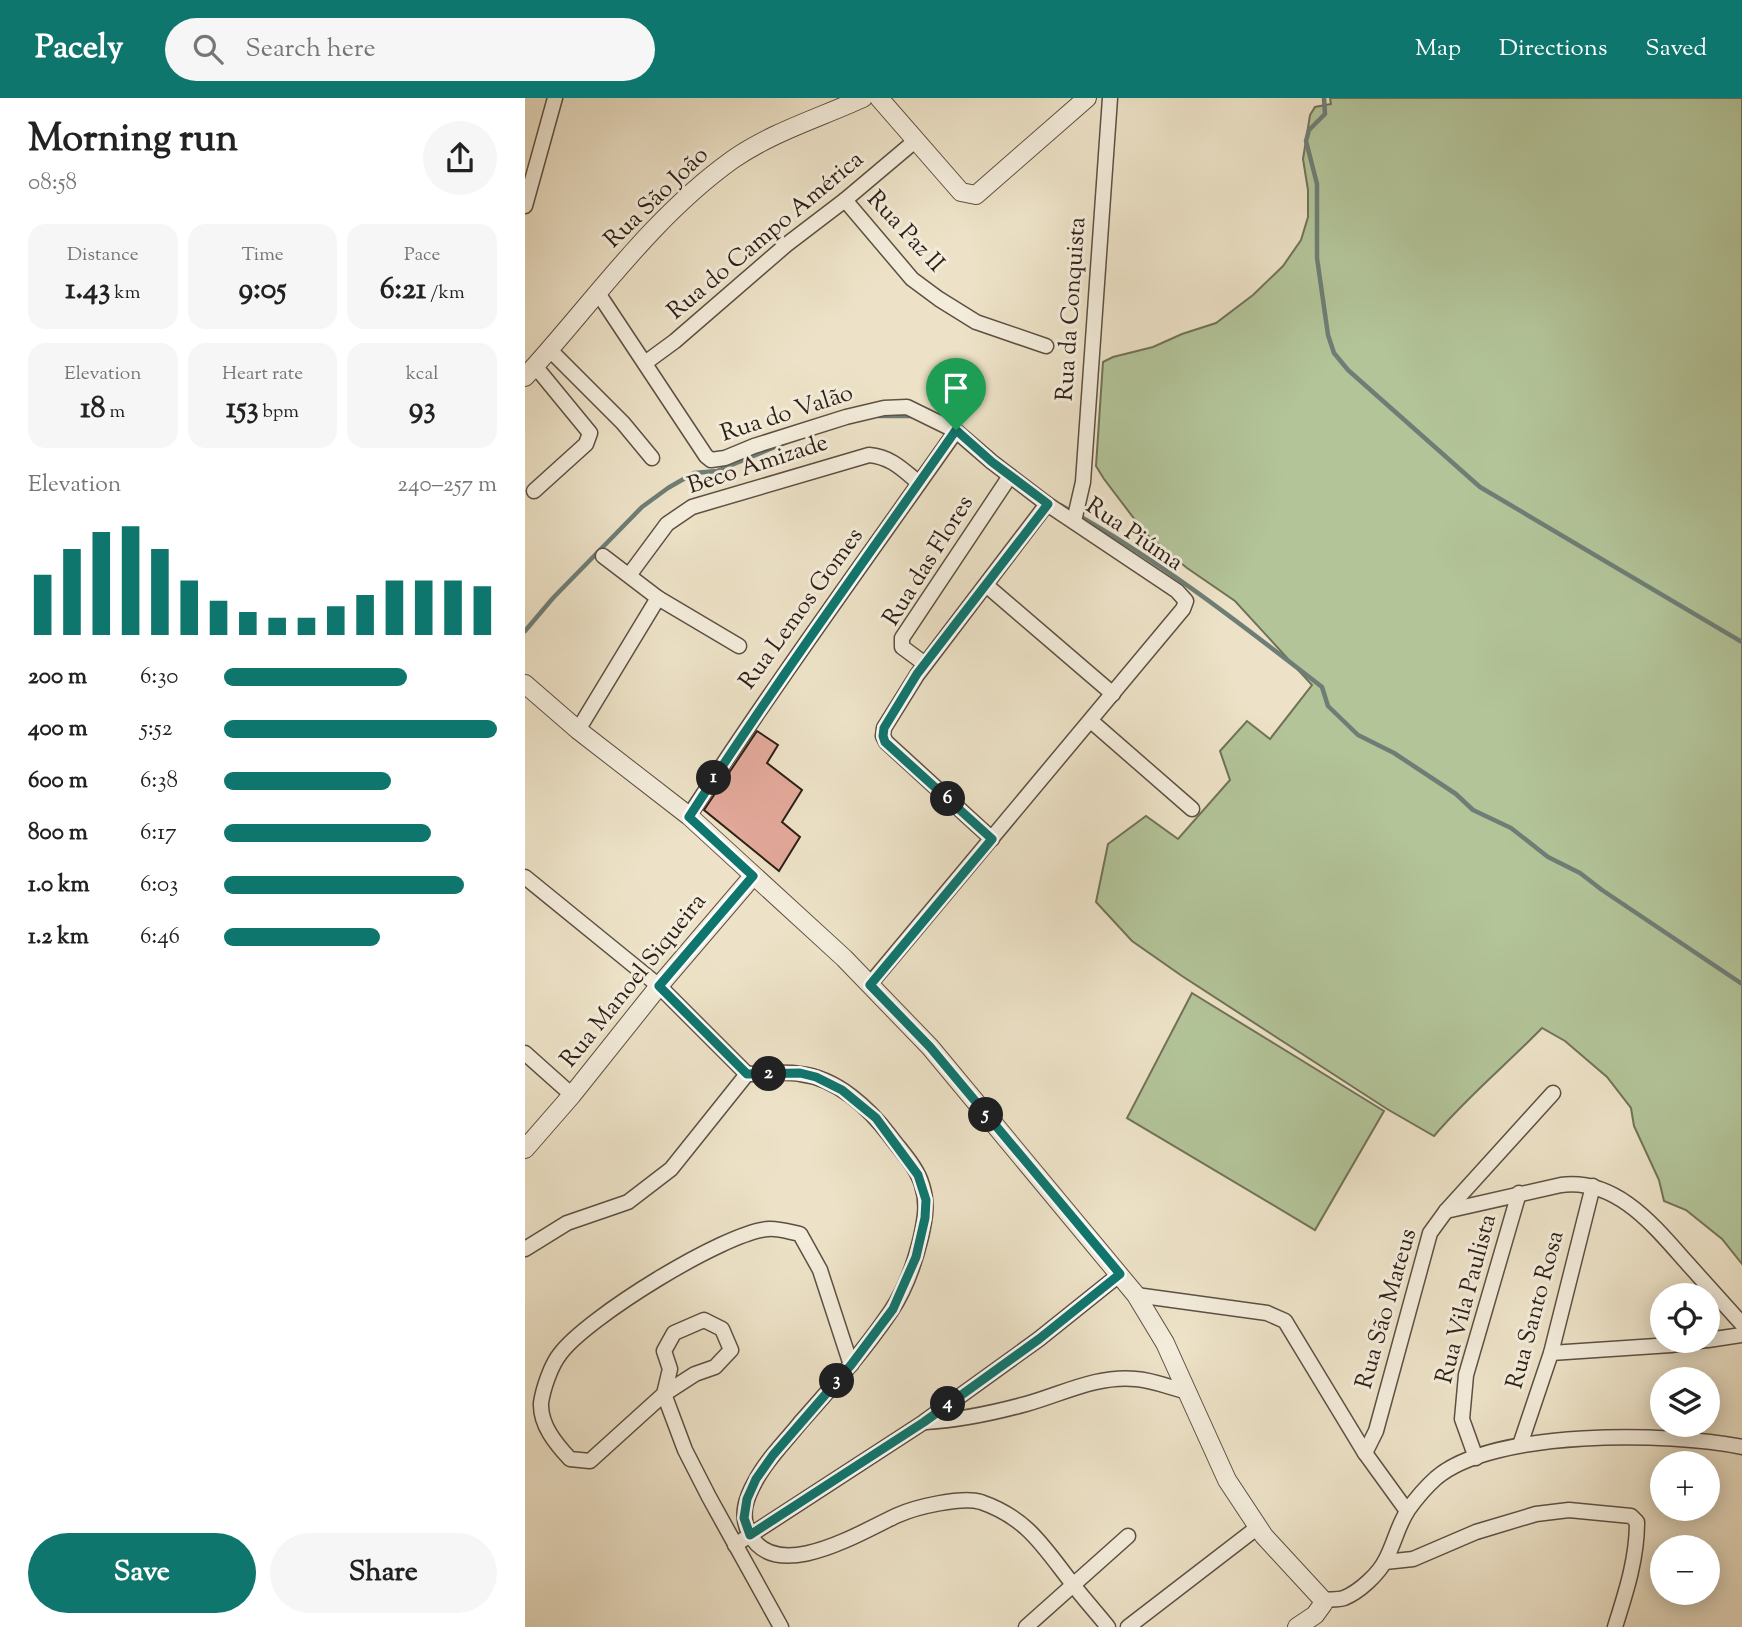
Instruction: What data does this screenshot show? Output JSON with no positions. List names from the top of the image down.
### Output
{
  "streets": {
    "street": [
      "Rua São João",
      "Rua Paz II",
      "Rua do Campo América",
      "Rua da Conquista",
      "Rua do Valão",
      "Beco Amizade",
      "Rua Piúma",
      "Rua das Flores",
      "Rua Lemos Gomes",
      "Rua Manoel Siqueira",
      "Rua Vila Paulista",
      "Rua São Mateus",
      "Rua Santo Rosa"
    ]
  },
  "crossings": [
    ["Rua São João", "Rua do Valão"],
    ["Rua Paz II", "Rua do Campo América"],
    ["Rua do Campo América", "Rua do Valão"],
    ["Rua da Conquista", "Rua Piúma"],
    ["Rua do Valão", "Rua Piúma"],
    ["Rua do Valão", "Rua das Flores"],
    ["Rua do Valão", "Rua Lemos Gomes"],
    ["Beco Amizade", "Rua Lemos Gomes"]
  ],
  "page": {
    "header": "Pacely",
    "search": "Search here",
    "nav": ["Map", "Directions", "Saved"],
    "heading": ["Morning run", "08:58"],
    "stats": [
      ["Distance", "1.43 km"],
      ["Time", "9:05"],
      ["Pace", "6:21 /km"],
      ["Elevation", "18 m"],
      ["Heart rate", "153 bpm"],
      ["kcal", "93"]
    ],
    "chart": ["Elevation", "240–257 m"],
    "list": [
      {
        "name": "200 m",
        "note": "6:30"
      },
      {
        "name": "400 m",
        "note": "5:52"
      },
      {
        "name": "600 m",
        "note": "6:38"
      },
      {
        "name": "800 m",
        "note": "6:17"
      },
      {
        "name": "1.0 km",
        "note": "6:03"
      },
      {
        "name": "1.2 km",
        "note": "6:46"
      }
    ],
    "pins": [
      "1",
      "6",
      "2",
      "5",
      "3",
      "4"
    ],
    "map_buttons": ["+", "−"],
    "buttons": ["Save", "Share"]
  }
}
